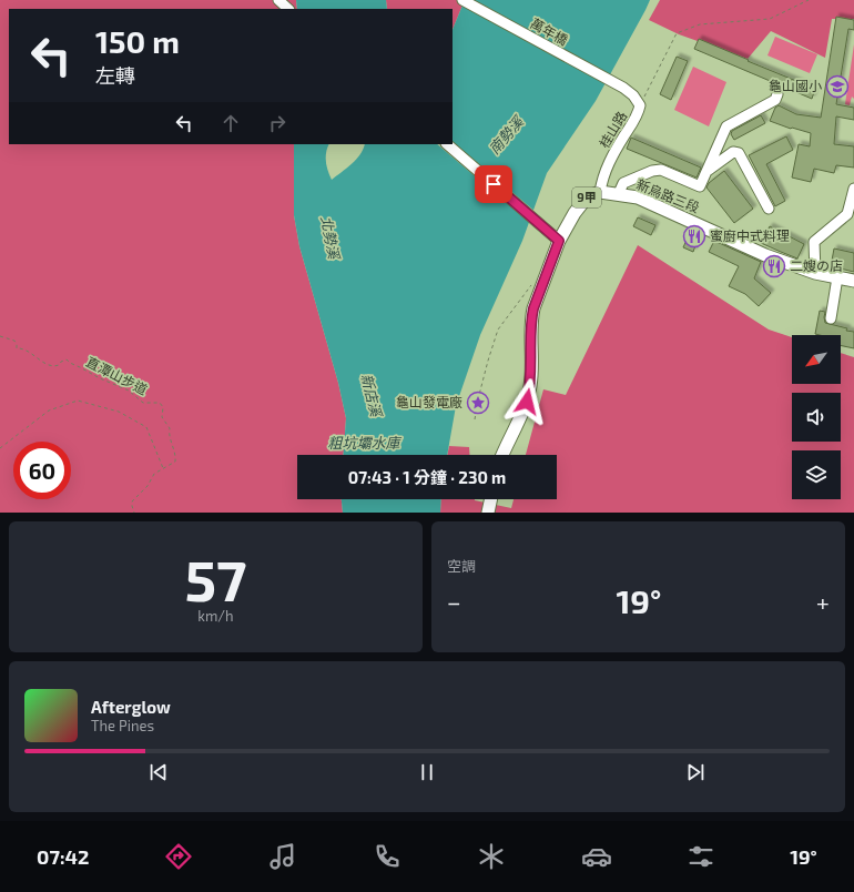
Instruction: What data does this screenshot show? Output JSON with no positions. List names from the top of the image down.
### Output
{
  "streets": {
    "main road": ["新烏路三段", "9甲"],
    "street": ["萬年橋", "桂山路"],
    "path": ["直潭山步道"]
  },
  "crossings": [
    ["萬年橋", "桂山路"],
    ["桂山路", "新烏路三段"],
    ["桂山路", "9甲"],
    ["新烏路三段", "9甲"]
  ],
  "water": [
    "南勢溪",
    "北勢溪",
    "新店溪",
    "粗坑壩水庫"
  ],
  "places": {
    "school or university": ["龜山國小"],
    "restaurant": ["蜜廚中式料理", "二嫂の店"],
    "place": ["龜山發電廠"]
  },
  "north": "bottom left",
  "page": {
    "turn": ["150 m", "左轉"],
    "limit": "60",
    "trip": "07:43 · 1 分鐘 · 230 m",
    "tile": [
      ["57", "km/h"],
      "空調"
    ],
    "heat": ["−", "19°", "+"],
    "song": ["Afterglow", "The Pines"],
    "tabs": ["07:42", "19°"]
  }
}
